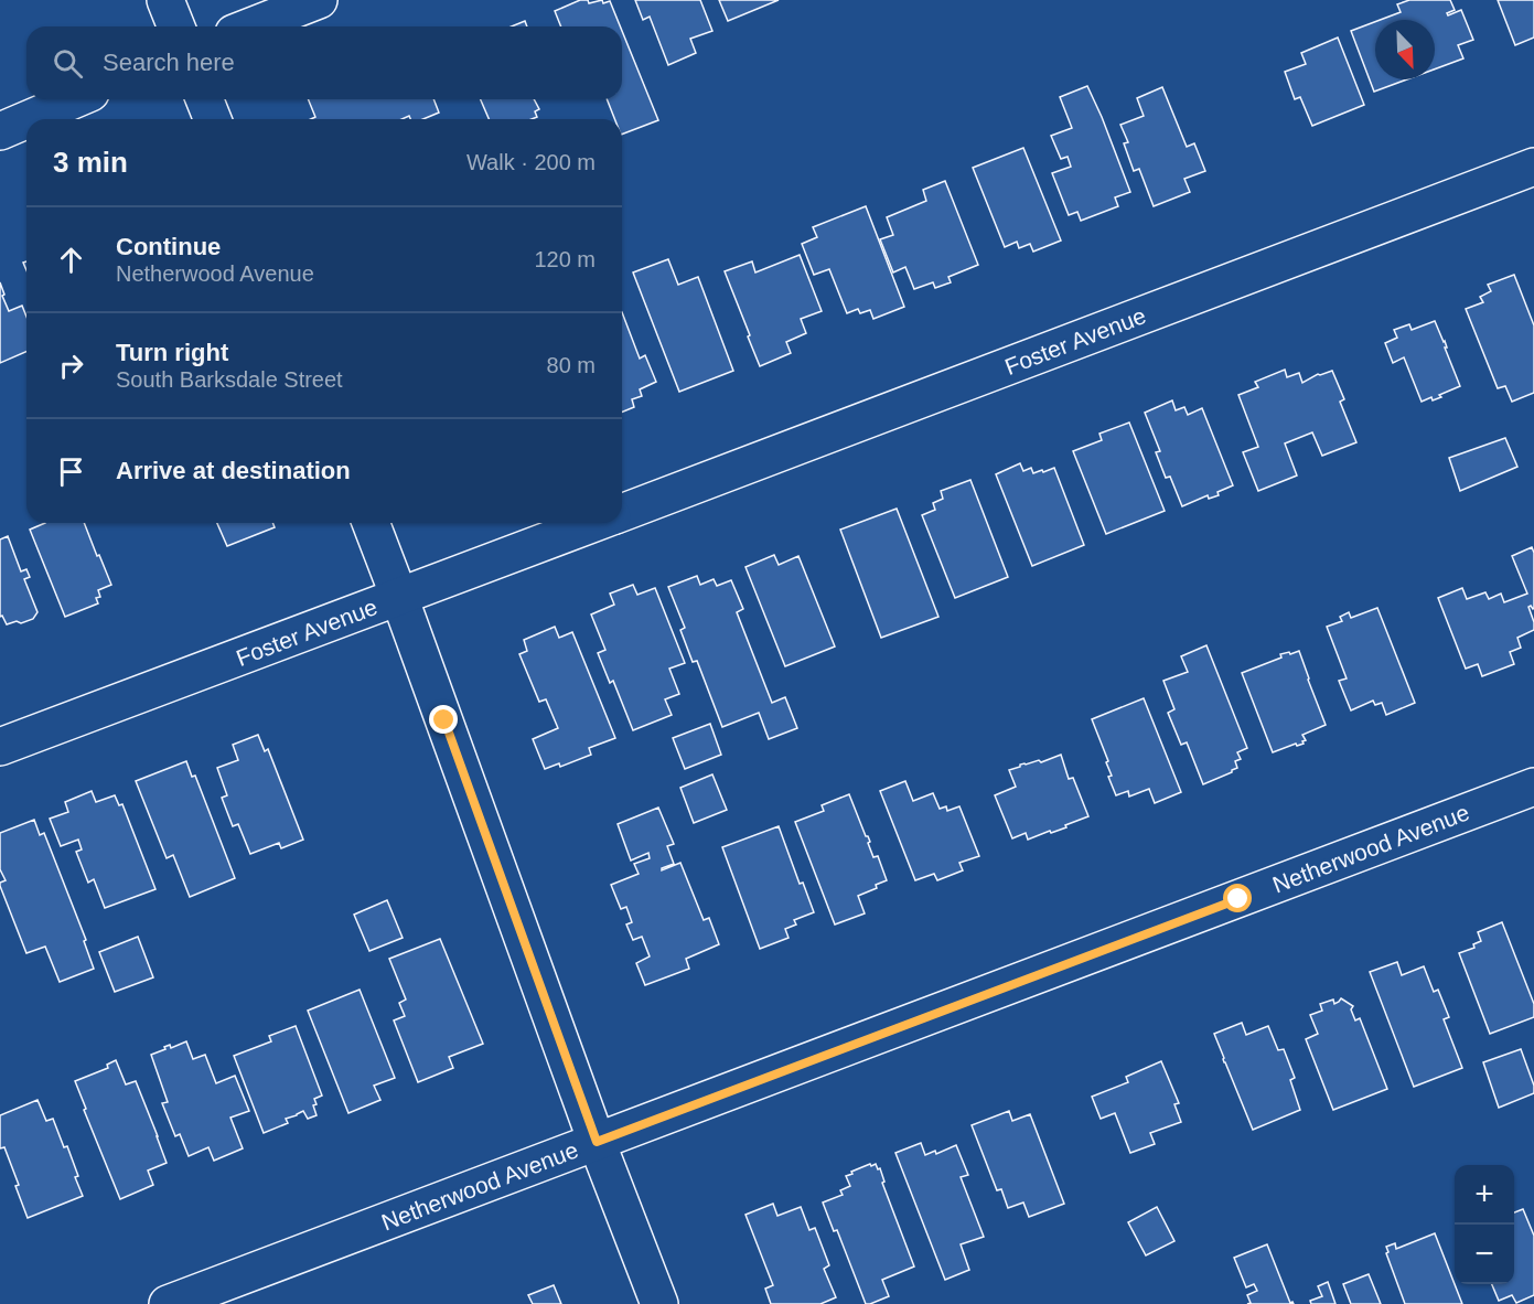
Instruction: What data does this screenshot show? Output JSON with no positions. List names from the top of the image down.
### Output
{
  "streets": {
    "street": ["Foster Avenue", "Netherwood Avenue"]
  },
  "north": "bottom right",
  "page": {
    "search": "Search here",
    "heading": ["3 min", "Walk · 200 m"],
    "list": [
      ["Continue", "Netherwood Avenue", "120 m"],
      ["Turn right", "South Barksdale Street", "80 m"],
      "Arrive at destination"
    ],
    "map_buttons": ["+", "−"]
  }
}
